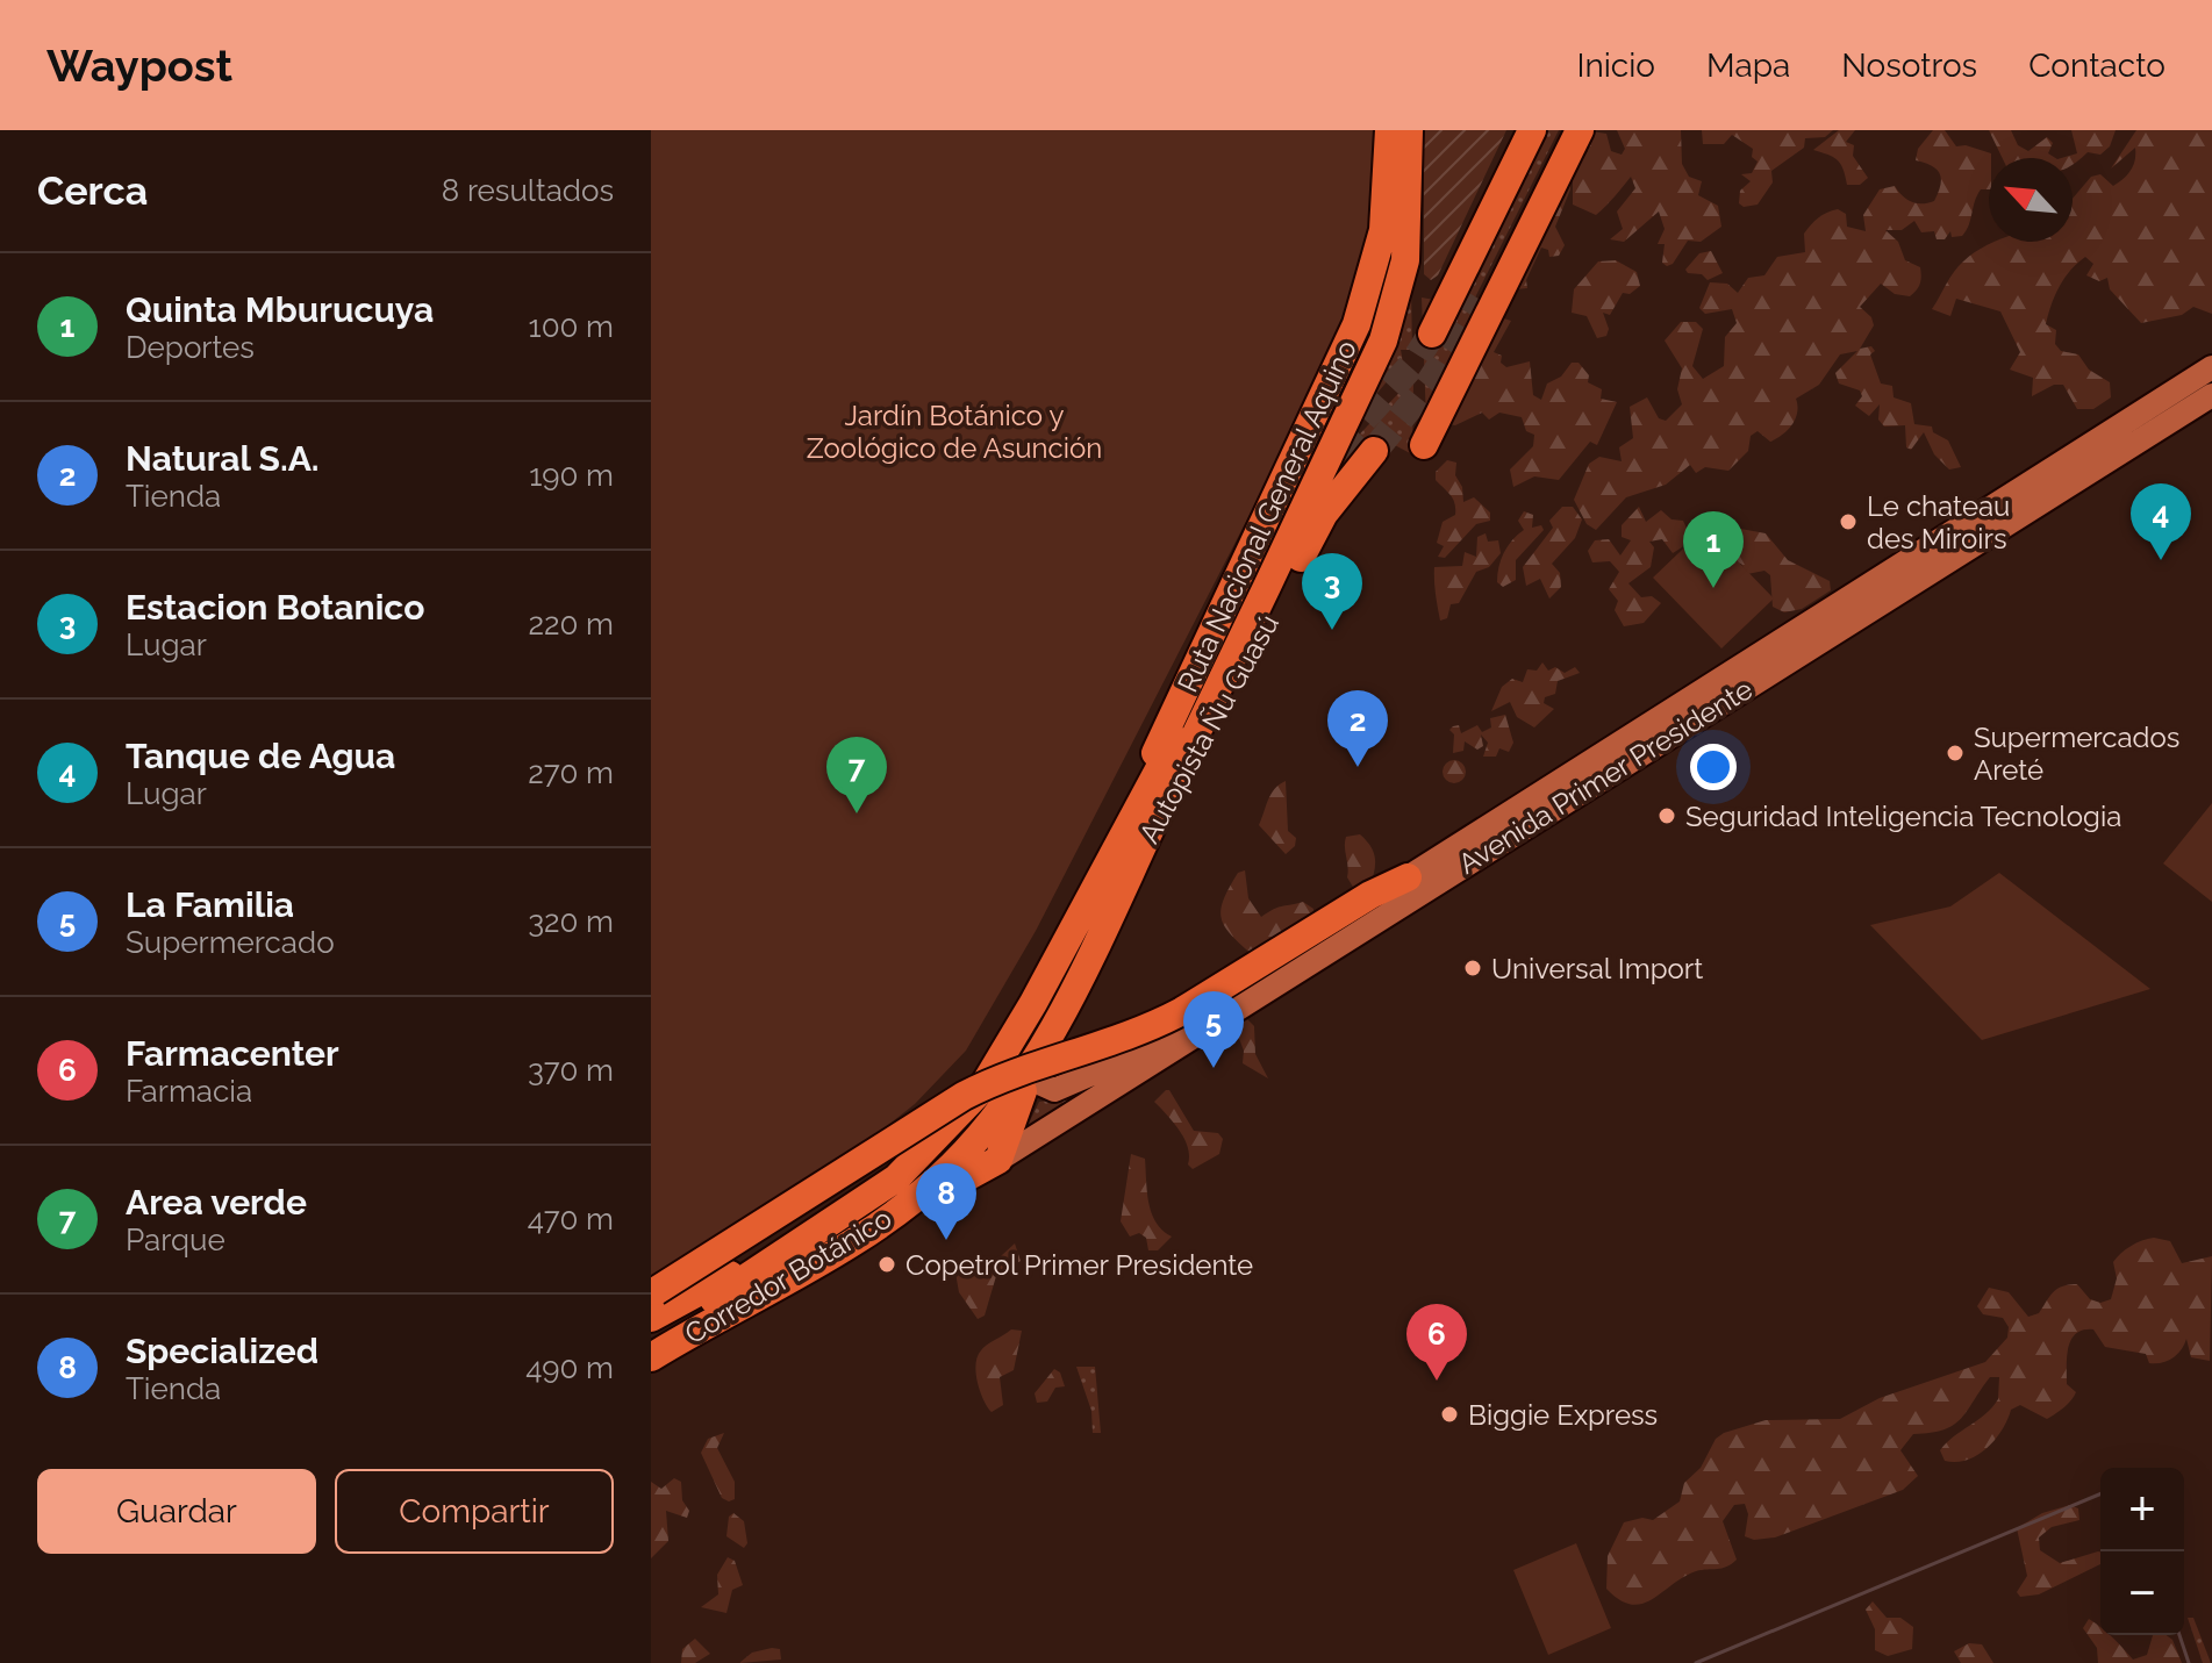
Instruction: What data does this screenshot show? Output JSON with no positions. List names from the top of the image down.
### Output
{
  "streets": {
    "highway": ["Ruta Nacional General Aquino", "Autopista Ñu Guasú", "Corredor Botánico"],
    "main road": ["Avenida Primer Presidente"]
  },
  "crossings": [
    ["Ruta Nacional General Aquino", "Autopista Ñu Guasú"],
    ["Ruta Nacional General Aquino", "Corredor Botánico"],
    ["Autopista Ñu Guasú", "Corredor Botánico"],
    ["Avenida Primer Presidente", "Corredor Botánico"]
  ],
  "parks": ["Jardín Botánico y Zoológico de Asunción"],
  "places": [
    "Le chateau des Miroirs",
    "Supermercados Areté",
    "Seguridad Inteligencia Tecnologia",
    "Universal Import",
    "Copetrol Primer Presidente",
    "Biggie Express"
  ],
  "north": "top left",
  "page": {
    "header": "Waypost",
    "nav": [
      "Inicio",
      "Mapa",
      "Nosotros",
      "Contacto"
    ],
    "heading": ["Cerca", "8 resultados"],
    "list": [
      {
        "mark": "1",
        "name": "Quinta Mburucuya",
        "note": "Deportes",
        "value": "100 m"
      },
      {
        "mark": "2",
        "name": "Natural S.A.",
        "note": "Tienda",
        "value": "190 m"
      },
      {
        "mark": "3",
        "name": "Estacion Botanico",
        "note": "Lugar",
        "value": "220 m"
      },
      {
        "mark": "4",
        "name": "Tanque de Agua",
        "note": "Lugar",
        "value": "270 m"
      },
      {
        "mark": "5",
        "name": "La Familia",
        "note": "Supermercado",
        "value": "320 m"
      },
      {
        "mark": "6",
        "name": "Farmacenter",
        "note": "Farmacia",
        "value": "370 m"
      },
      {
        "mark": "7",
        "name": "Area verde",
        "note": "Parque",
        "value": "470 m"
      },
      {
        "mark": "8",
        "name": "Specialized",
        "note": "Tienda",
        "value": "490 m"
      }
    ],
    "pins": [
      "4",
      "1",
      "3",
      "2",
      "7",
      "5",
      "8",
      "6"
    ],
    "buttons": ["Guardar", "Compartir"],
    "map_buttons": ["+", "−"]
  }
}
